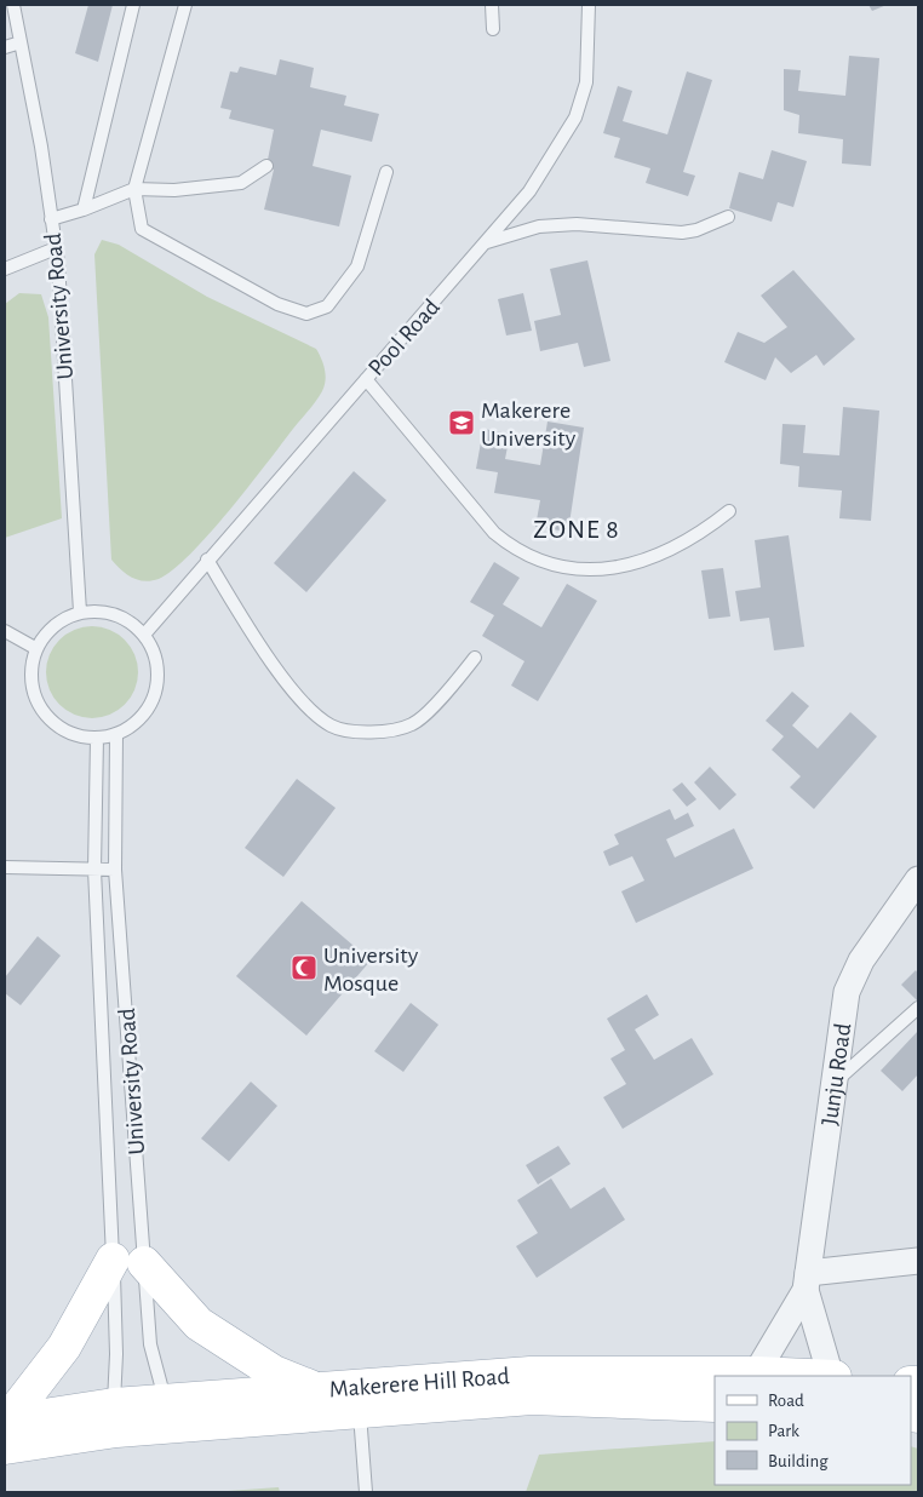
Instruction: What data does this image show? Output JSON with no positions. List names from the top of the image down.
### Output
{
  "streets": {
    "main road": ["Makerere Hill Road"],
    "street": ["Junju Road"],
    "lane": ["University Road", "Pool Road"]
  },
  "crossings": [
    ["University Road", "Pool Road"],
    ["University Road", "Makerere Hill Road"],
    ["Junju Road", "Makerere Hill Road"]
  ],
  "districts": ["ZONE 8"],
  "places": {
    "school or university": ["Makerere University"],
    "mosque": ["University Mosque"]
  },
  "legend": ["Road", "Park", "Building"]
}
